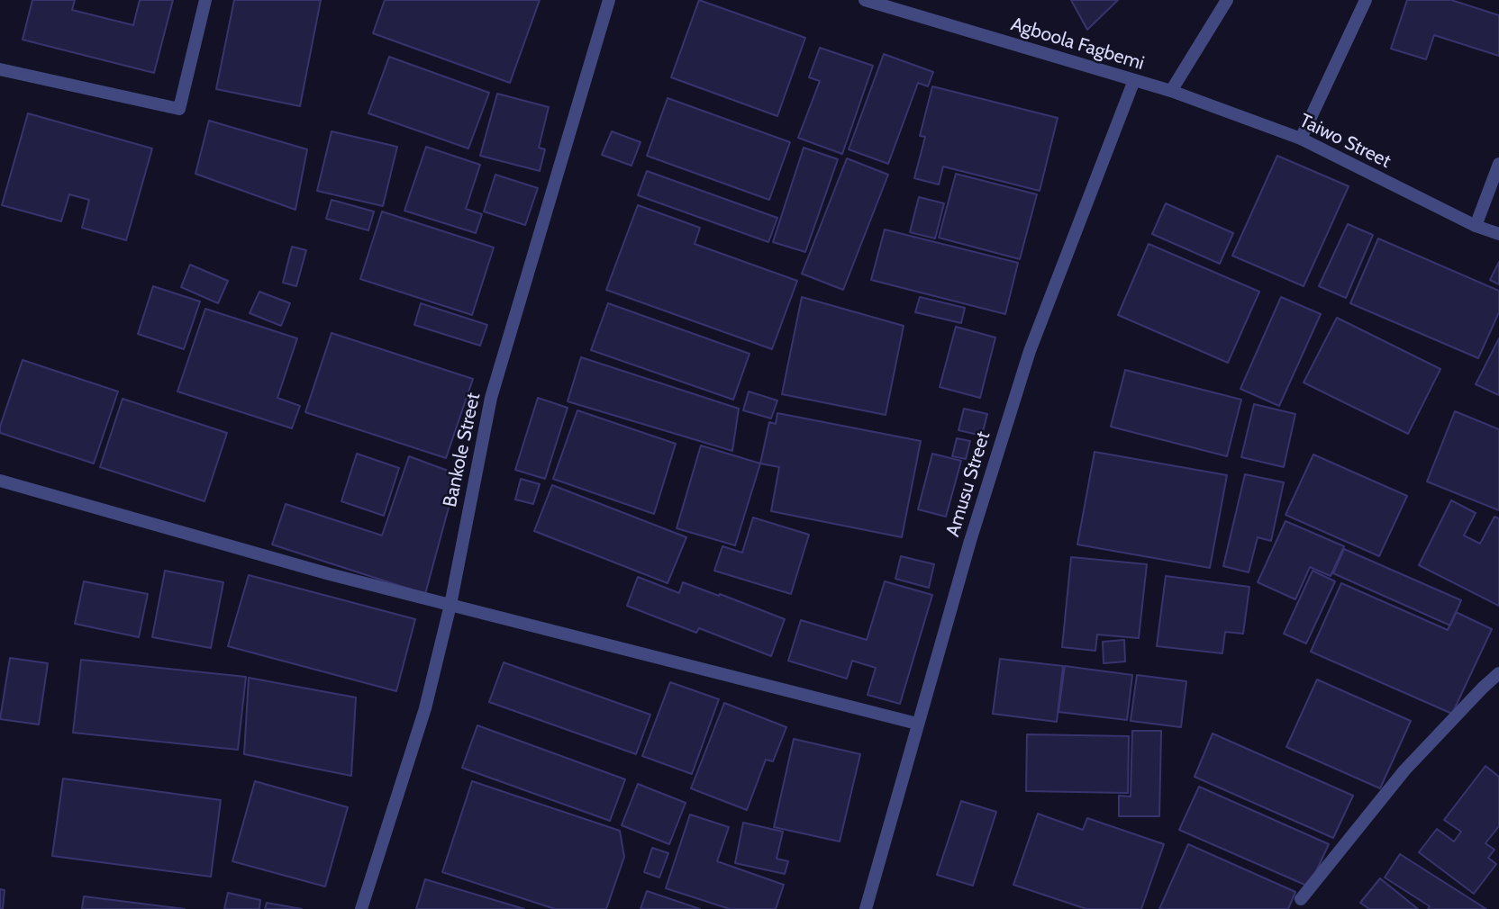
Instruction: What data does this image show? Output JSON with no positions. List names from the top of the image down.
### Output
{
  "streets": {
    "street": [
      "Agboola Fagbemi",
      "Taiwo Street",
      "Bankole Street",
      "Amusu Street"
    ]
  },
  "crossings": [
    ["Agboola Fagbemi", "Taiwo Street"],
    ["Agboola Fagbemi", "Amusu Street"]
  ]
}
